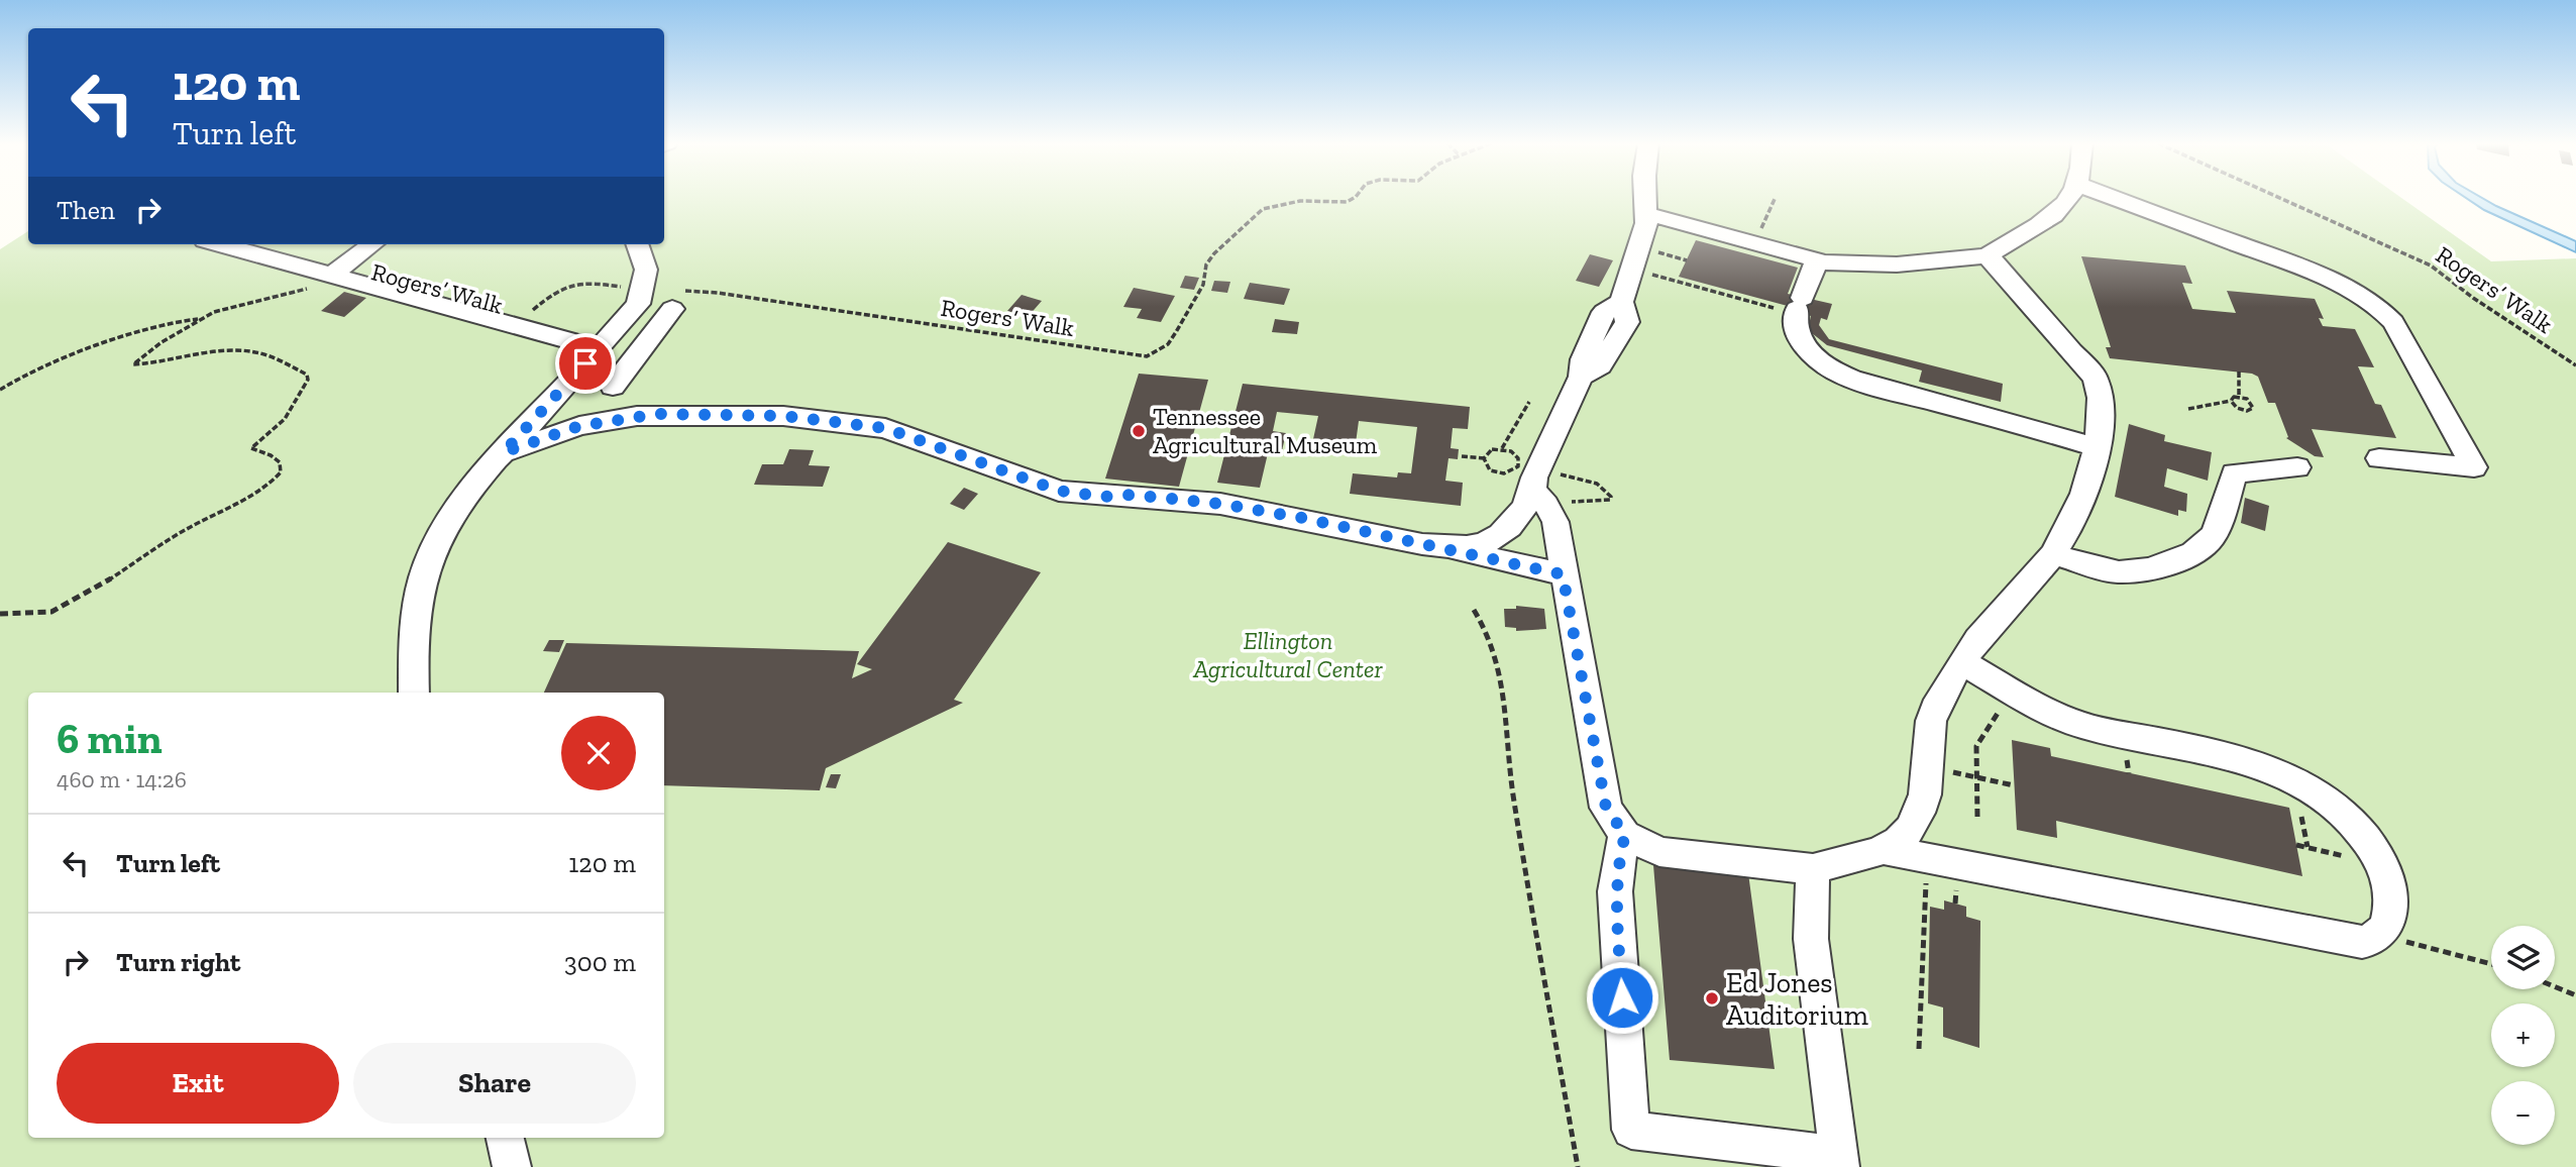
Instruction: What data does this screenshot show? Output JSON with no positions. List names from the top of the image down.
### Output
{
  "streets": {
    "path": ["Rogers’ Walk"]
  },
  "parks": ["Ellington Agricultural Center"],
  "places": ["Tennessee Agricultural Museum", "Ed Jones Auditorium"],
  "page": {
    "turn": ["120 m", "Turn left"],
    "then": "Then",
    "heading": ["6 min", "460 m · 14:26"],
    "list": [
      {
        "name": "Turn left",
        "value": "120 m"
      },
      {
        "name": "Turn right",
        "value": "300 m"
      }
    ],
    "map_buttons": ["+", "−"],
    "buttons": ["Exit", "Share"]
  }
}
